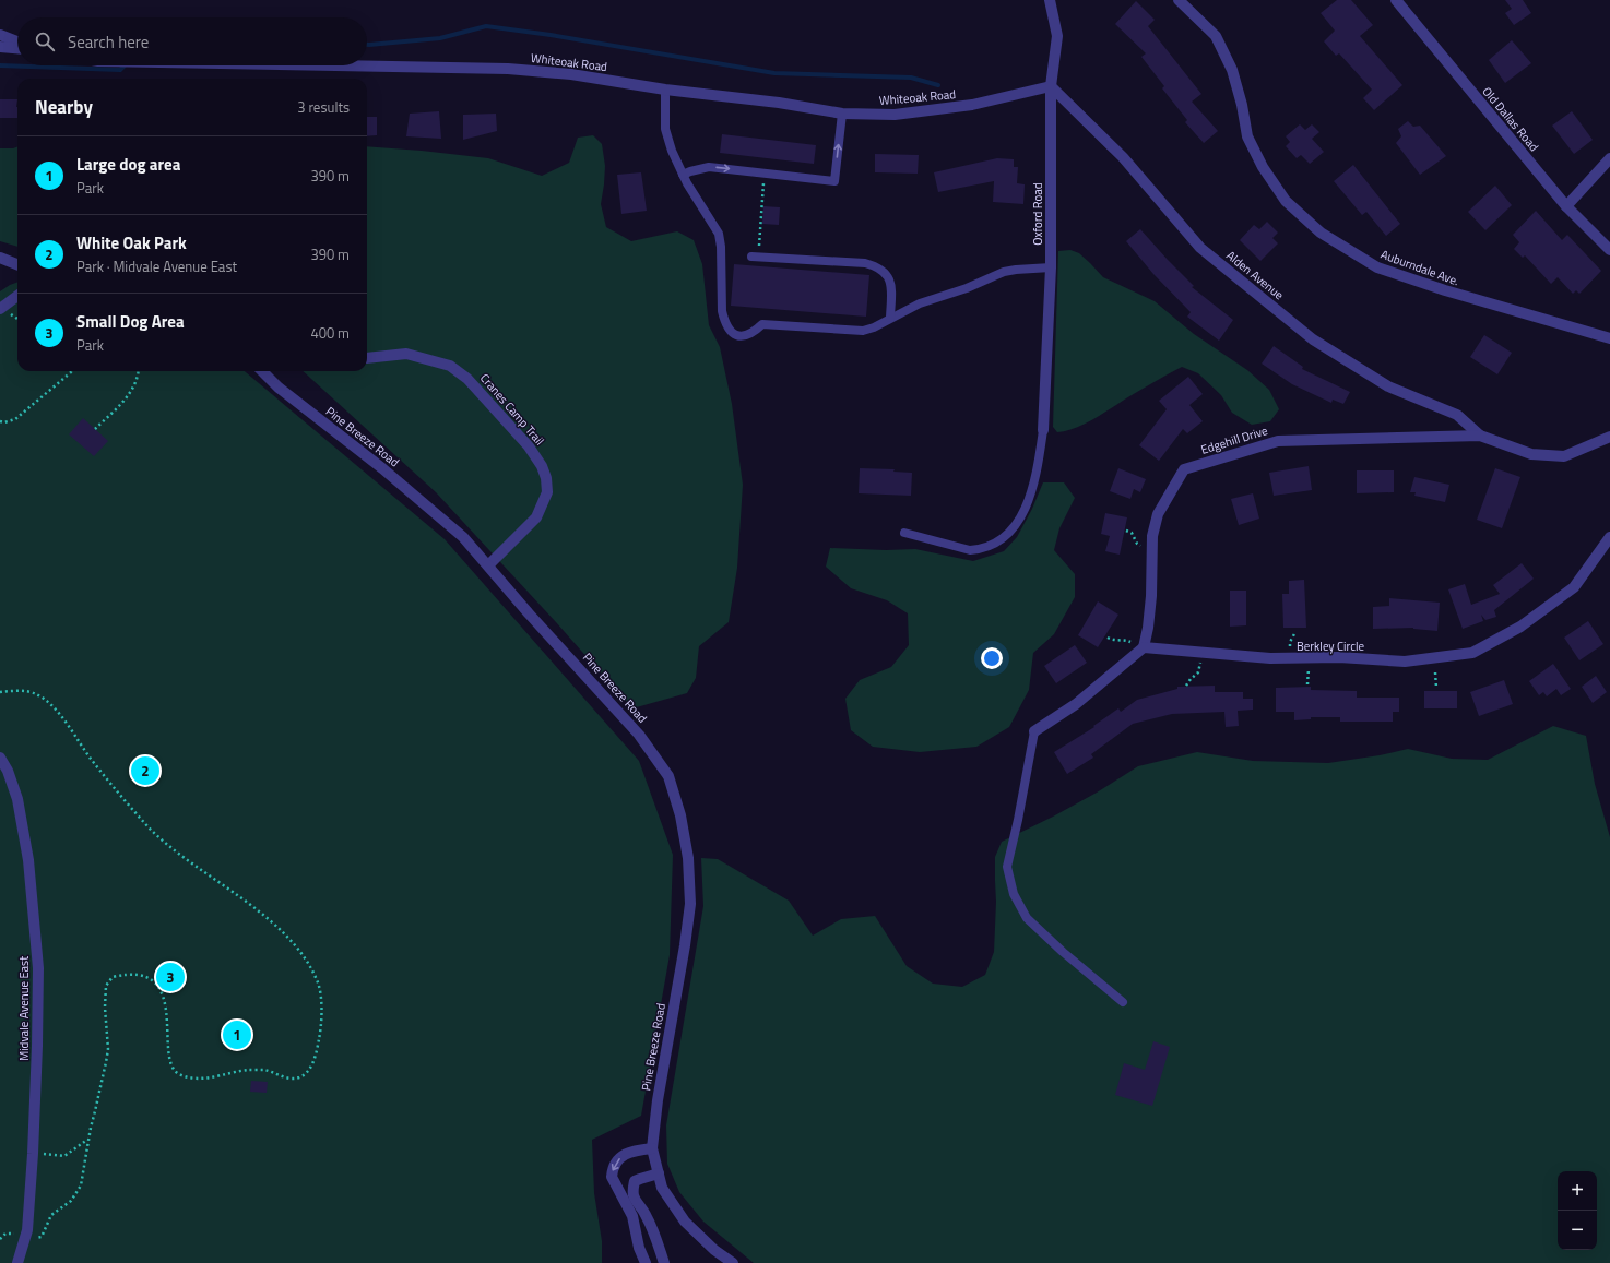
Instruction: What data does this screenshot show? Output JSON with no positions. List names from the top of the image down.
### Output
{
  "streets": {
    "street": [
      "Whiteoak Road",
      "Old Dallas Road",
      "Oxford Road",
      "Auburndale Ave.",
      "Alden Avenue",
      "Cranes Camp Trail",
      "Pine Breeze Road",
      "Edgehill Drive",
      "Berkley Circle",
      "Midvale Avenue East"
    ]
  },
  "crossings": [
    ["Whiteoak Road", "Oxford Road"],
    ["Whiteoak Road", "Alden Avenue"],
    ["Oxford Road", "Alden Avenue"],
    ["Alden Avenue", "Edgehill Drive"],
    ["Cranes Camp Trail", "Pine Breeze Road"],
    ["Edgehill Drive", "Berkley Circle"]
  ],
  "page": {
    "search": "Search here",
    "heading": ["Nearby", "3 results"],
    "list": [
      {
        "mark": "1",
        "name": "Large dog area",
        "note": "Park",
        "value": "390 m"
      },
      {
        "mark": "2",
        "name": "White Oak Park",
        "note": "Park · Midvale Avenue East",
        "value": "390 m"
      },
      {
        "mark": "3",
        "name": "Small Dog Area",
        "note": "Park",
        "value": "400 m"
      }
    ],
    "pins": ["2", "3", "1"],
    "map_buttons": ["+", "−"]
  }
}
